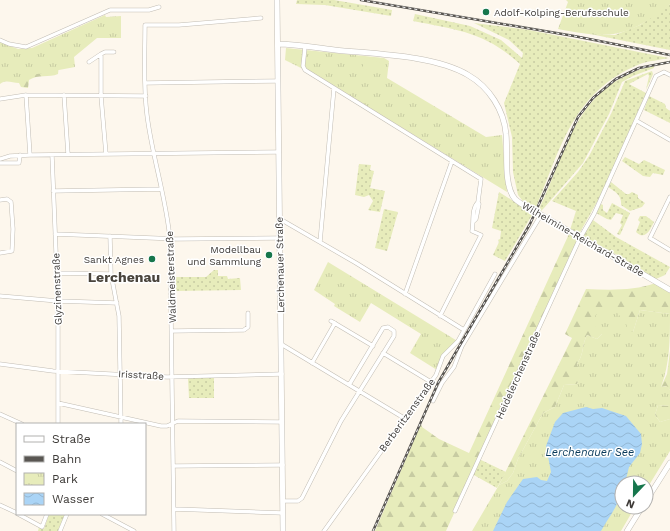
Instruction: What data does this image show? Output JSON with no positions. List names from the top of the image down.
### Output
{
  "streets": {
    "street": [
      "Wilhelmine-Reichard-Straße",
      "Lerchenauer Straße",
      "Waldmeisterstraße",
      "Glyzinenstraße",
      "Irisstraße",
      "Heidelerchenstraße",
      "Berberitzenstraße"
    ]
  },
  "crossings": [
    ["Wilhelmine-Reichard-Straße", "Lerchenauer Straße"],
    ["Wilhelmine-Reichard-Straße", "Heidelerchenstraße"],
    ["Wilhelmine-Reichard-Straße", "Berberitzenstraße"],
    ["Lerchenauer Straße", "Irisstraße"],
    ["Waldmeisterstraße", "Irisstraße"],
    ["Glyzinenstraße", "Irisstraße"]
  ],
  "districts": ["Lerchenau"],
  "water": ["Lerchenauer See"],
  "places": ["Adolf-Kolping-Berufsschule", "Modellbau und Sammlung", "Sankt Agnes"],
  "legend": [
    "Straße",
    "Bahn",
    "Park",
    "Wasser"
  ],
  "north": "bottom"
}
